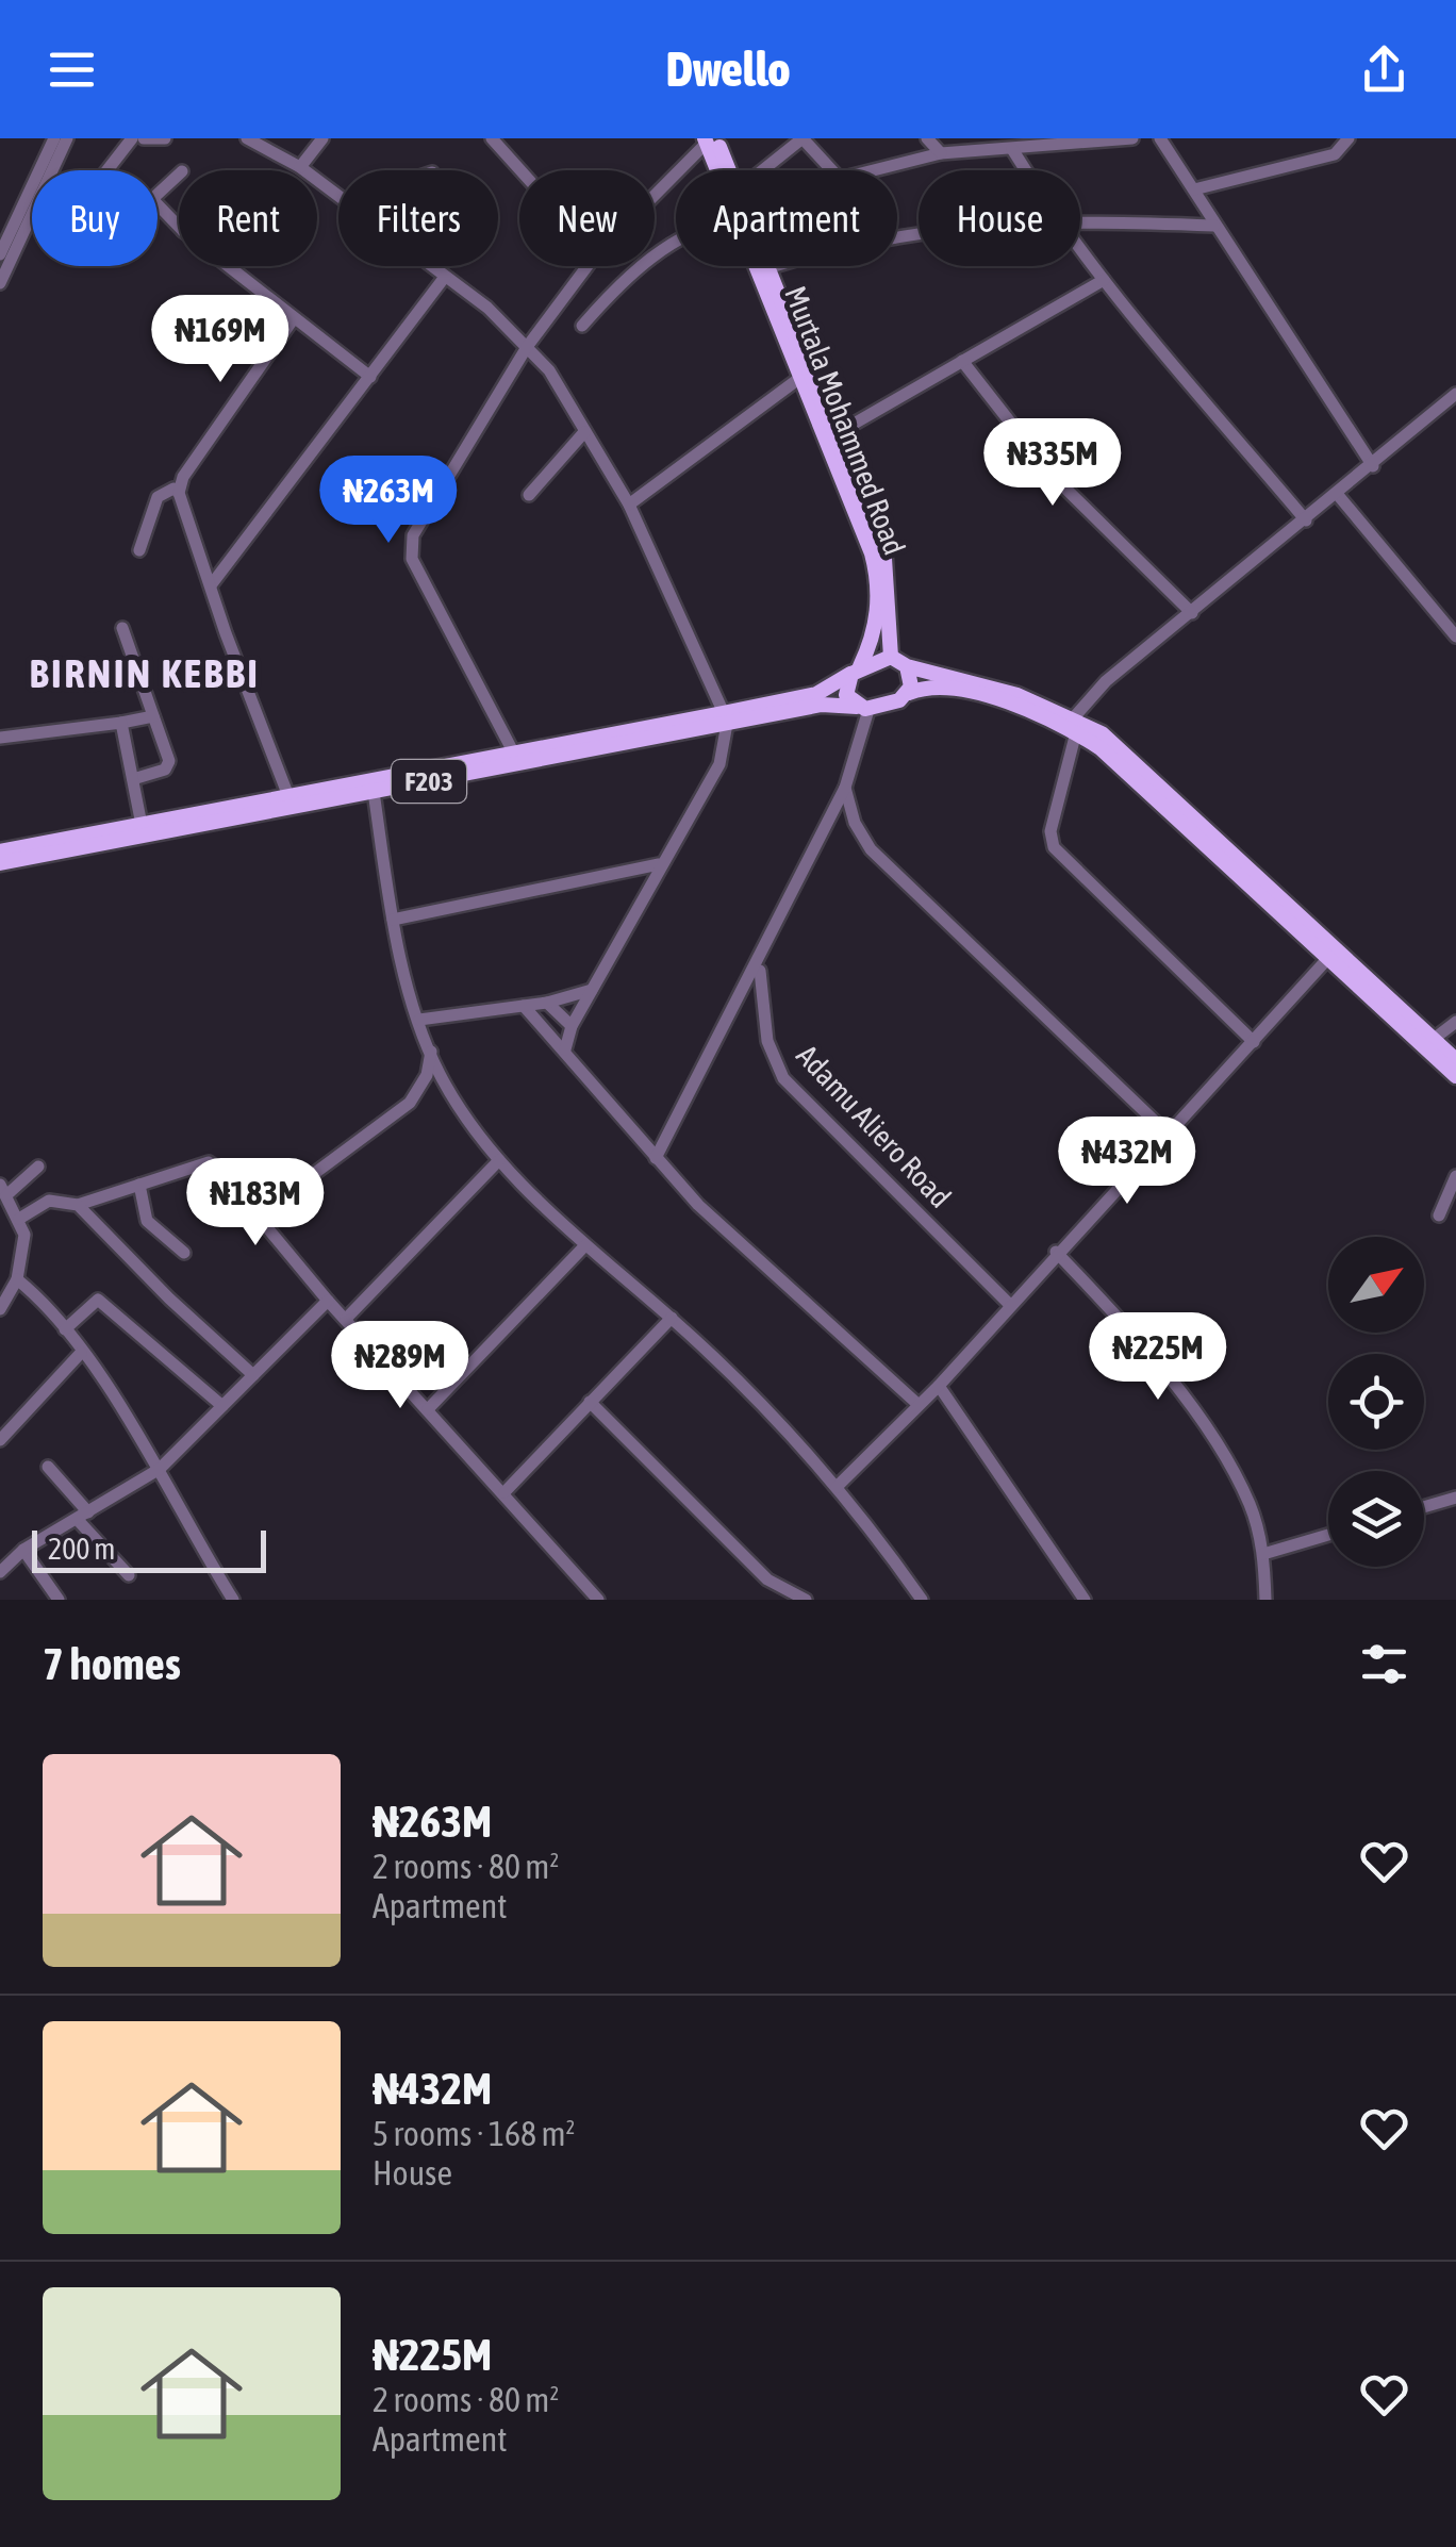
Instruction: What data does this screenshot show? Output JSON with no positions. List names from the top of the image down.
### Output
{
  "streets": {
    "main road": ["Murtala Mohammed Road", "F203"],
    "street": ["Adamu Aliero Road"]
  },
  "crossings": [
    ["Murtala Mohammed Road", "F203"]
  ],
  "districts": ["BIRNIN KEBBI"],
  "scale_bar": "200 m",
  "north": "top right",
  "page": {
    "header": "Dwello",
    "chip": [
      "Buy",
      "Rent",
      "Filters",
      "New",
      "Apartment",
      "House"
    ],
    "price": [
      "₦169M",
      "₦335M",
      "₦263M",
      "₦432M",
      "₦183M",
      "₦225M",
      "₦289M"
    ],
    "scale": "200 m",
    "heading": "7 homes",
    "list": [
      {
        "name": "₦263M",
        "note": "2 rooms · 80 m² · Apartment"
      },
      {
        "name": "₦432M",
        "note": "5 rooms · 168 m² · House"
      },
      {
        "name": "₦225M",
        "note": "2 rooms · 80 m² · Apartment"
      }
    ]
  }
}
